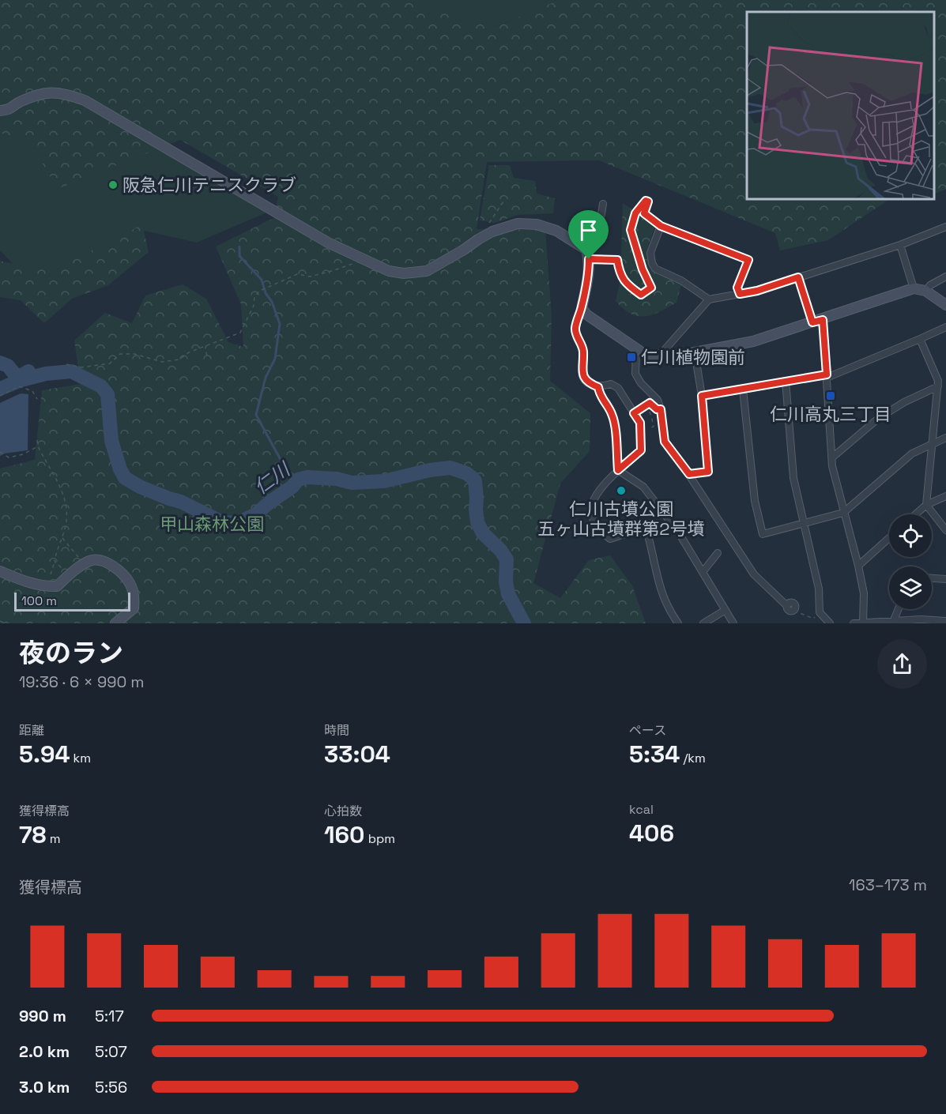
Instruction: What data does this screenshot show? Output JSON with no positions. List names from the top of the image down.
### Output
{
  "water": ["仁川"],
  "parks": ["甲山森林公園"],
  "places": {
    "other": ["阪急仁川テニスクラブ", "仁川古墳公園 五ヶ山古墳群第2号墳"],
    "transit": ["仁川植物園前", "仁川高丸三丁目"]
  },
  "scale_bar": "100 m",
  "page": {
    "scale": "100 m",
    "heading": ["夜のラン", "19:36 · 6 × 990 m"],
    "stats": [
      ["距離", "5.94 km"],
      ["時間", "33:04"],
      ["ペース", "5:34 /km"],
      ["獲得標高", "78 m"],
      ["心拍数", "160 bpm"],
      ["kcal", "406"]
    ],
    "chart": ["獲得標高", "163–173 m"],
    "list": [
      {
        "name": "990 m",
        "note": "5:17"
      },
      {
        "name": "2.0 km",
        "note": "5:07"
      },
      {
        "name": "3.0 km",
        "note": "5:56"
      }
    ]
  }
}
